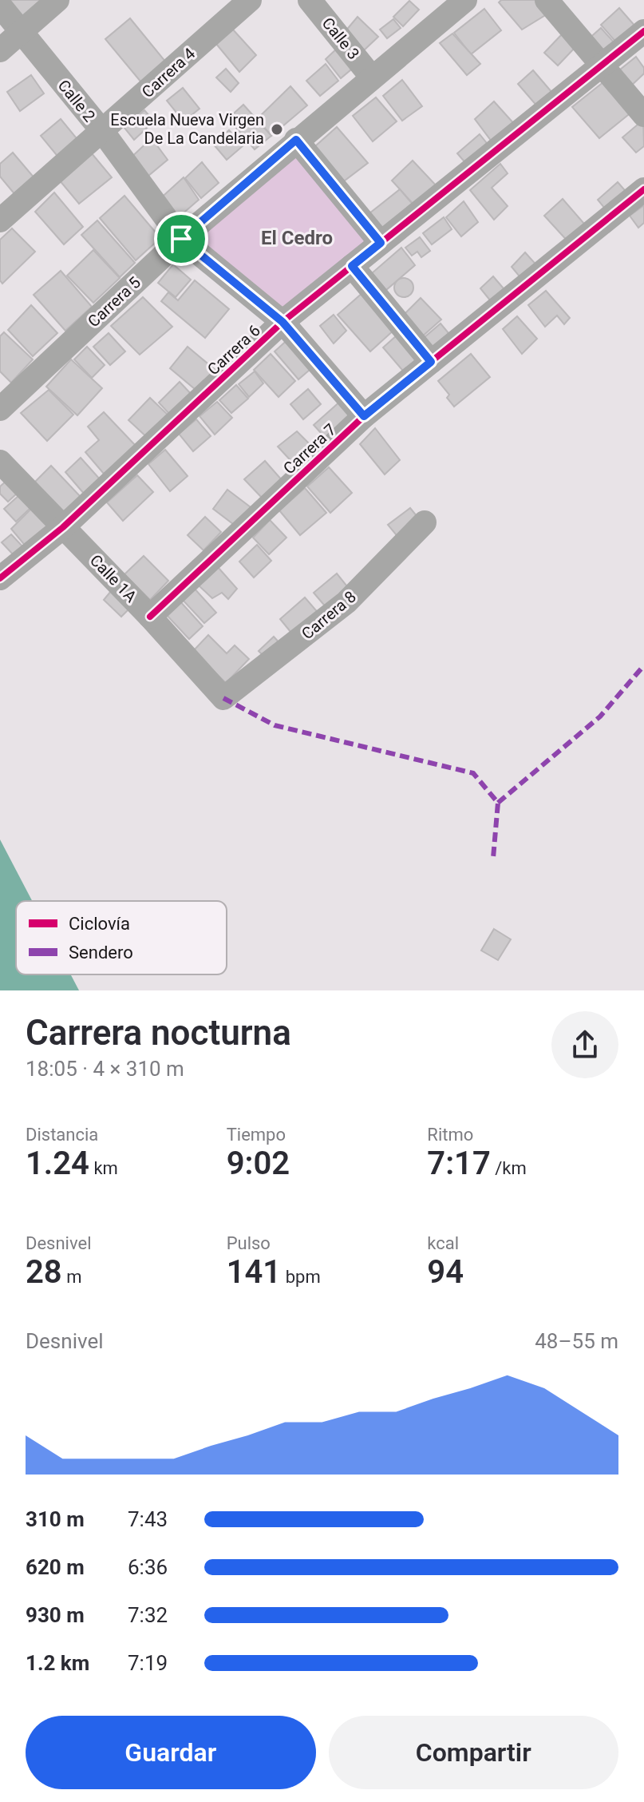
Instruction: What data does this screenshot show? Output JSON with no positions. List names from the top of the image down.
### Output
{
  "streets": {
    "street": [
      "Calle 3",
      "Carrera 4",
      "Calle 2",
      "Carrera 5",
      "Carrera 6",
      "Carrera 7",
      "Calle 1A",
      "Carrera 8"
    ]
  },
  "crossings": [
    ["Calle 3", "Carrera 5"],
    ["Carrera 4", "Calle 2"],
    ["Calle 2", "Carrera 5"],
    ["Calle 2", "Carrera 6"],
    ["Calle 2", "Carrera 7"],
    ["Carrera 6", "Calle 1A"],
    ["Carrera 7", "Calle 1A"],
    ["Calle 1A", "Carrera 8"]
  ],
  "districts": ["El Cedro"],
  "places": ["Escuela Nueva Virgen De La Candelaria"],
  "legend": ["Ciclovía", "Sendero"],
  "page": {
    "heading": ["Carrera nocturna", "18:05 · 4 × 310 m"],
    "stats": [
      ["Distancia", "1.24 km"],
      ["Tiempo", "9:02"],
      ["Ritmo", "7:17 /km"],
      ["Desnivel", "28 m"],
      ["Pulso", "141 bpm"],
      ["kcal", "94"]
    ],
    "chart": ["Desnivel", "48–55 m"],
    "list": [
      {
        "name": "310 m",
        "note": "7:43"
      },
      {
        "name": "620 m",
        "note": "6:36"
      },
      {
        "name": "930 m",
        "note": "7:32"
      },
      {
        "name": "1.2 km",
        "note": "7:19"
      }
    ],
    "buttons": ["Guardar", "Compartir"]
  }
}
